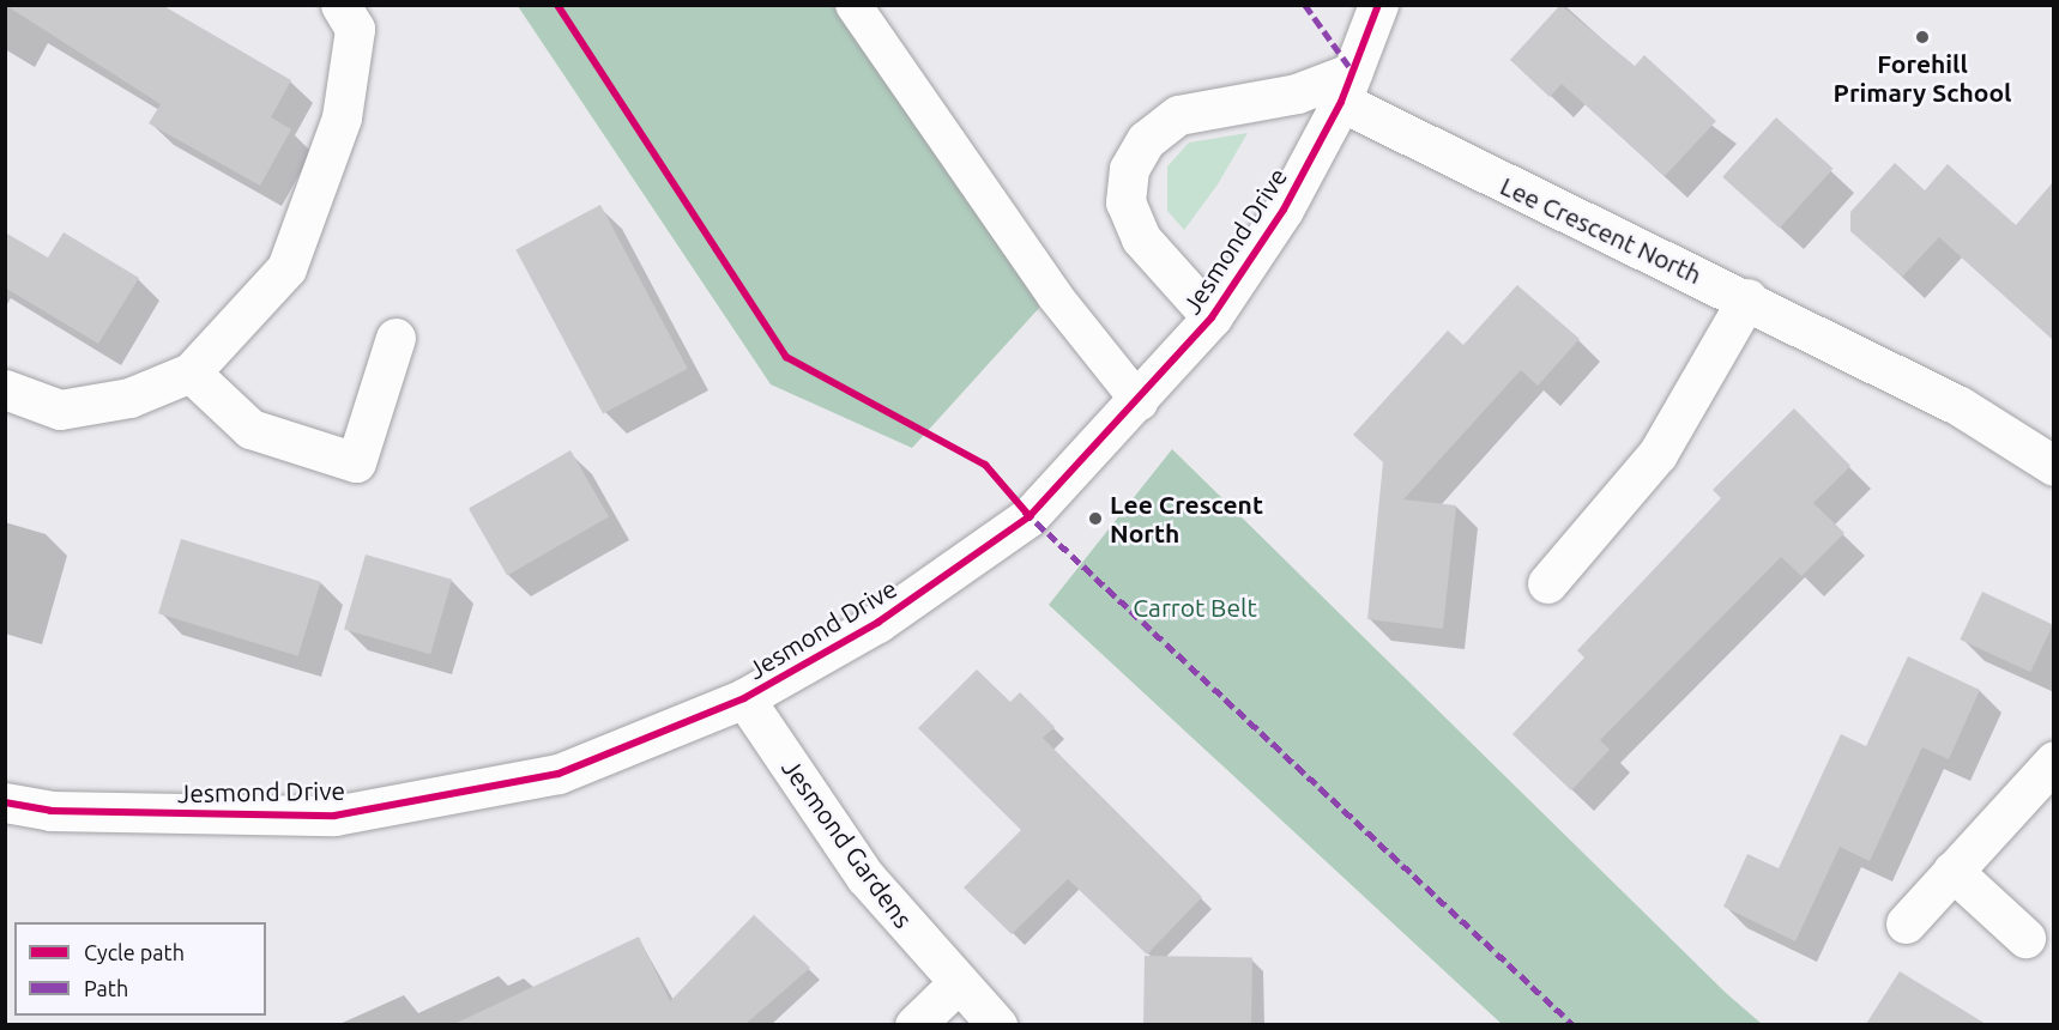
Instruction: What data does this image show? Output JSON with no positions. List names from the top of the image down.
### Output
{
  "streets": {
    "street": ["Lee Crescent North", "Jesmond Drive", "Jesmond Gardens"]
  },
  "crossings": [
    ["Lee Crescent North", "Jesmond Drive"],
    ["Jesmond Drive", "Jesmond Gardens"]
  ],
  "parks": ["Carrot Belt"],
  "places": ["Forehill Primary School", "Lee Crescent North"],
  "legend": ["Cycle path", "Path"]
}
